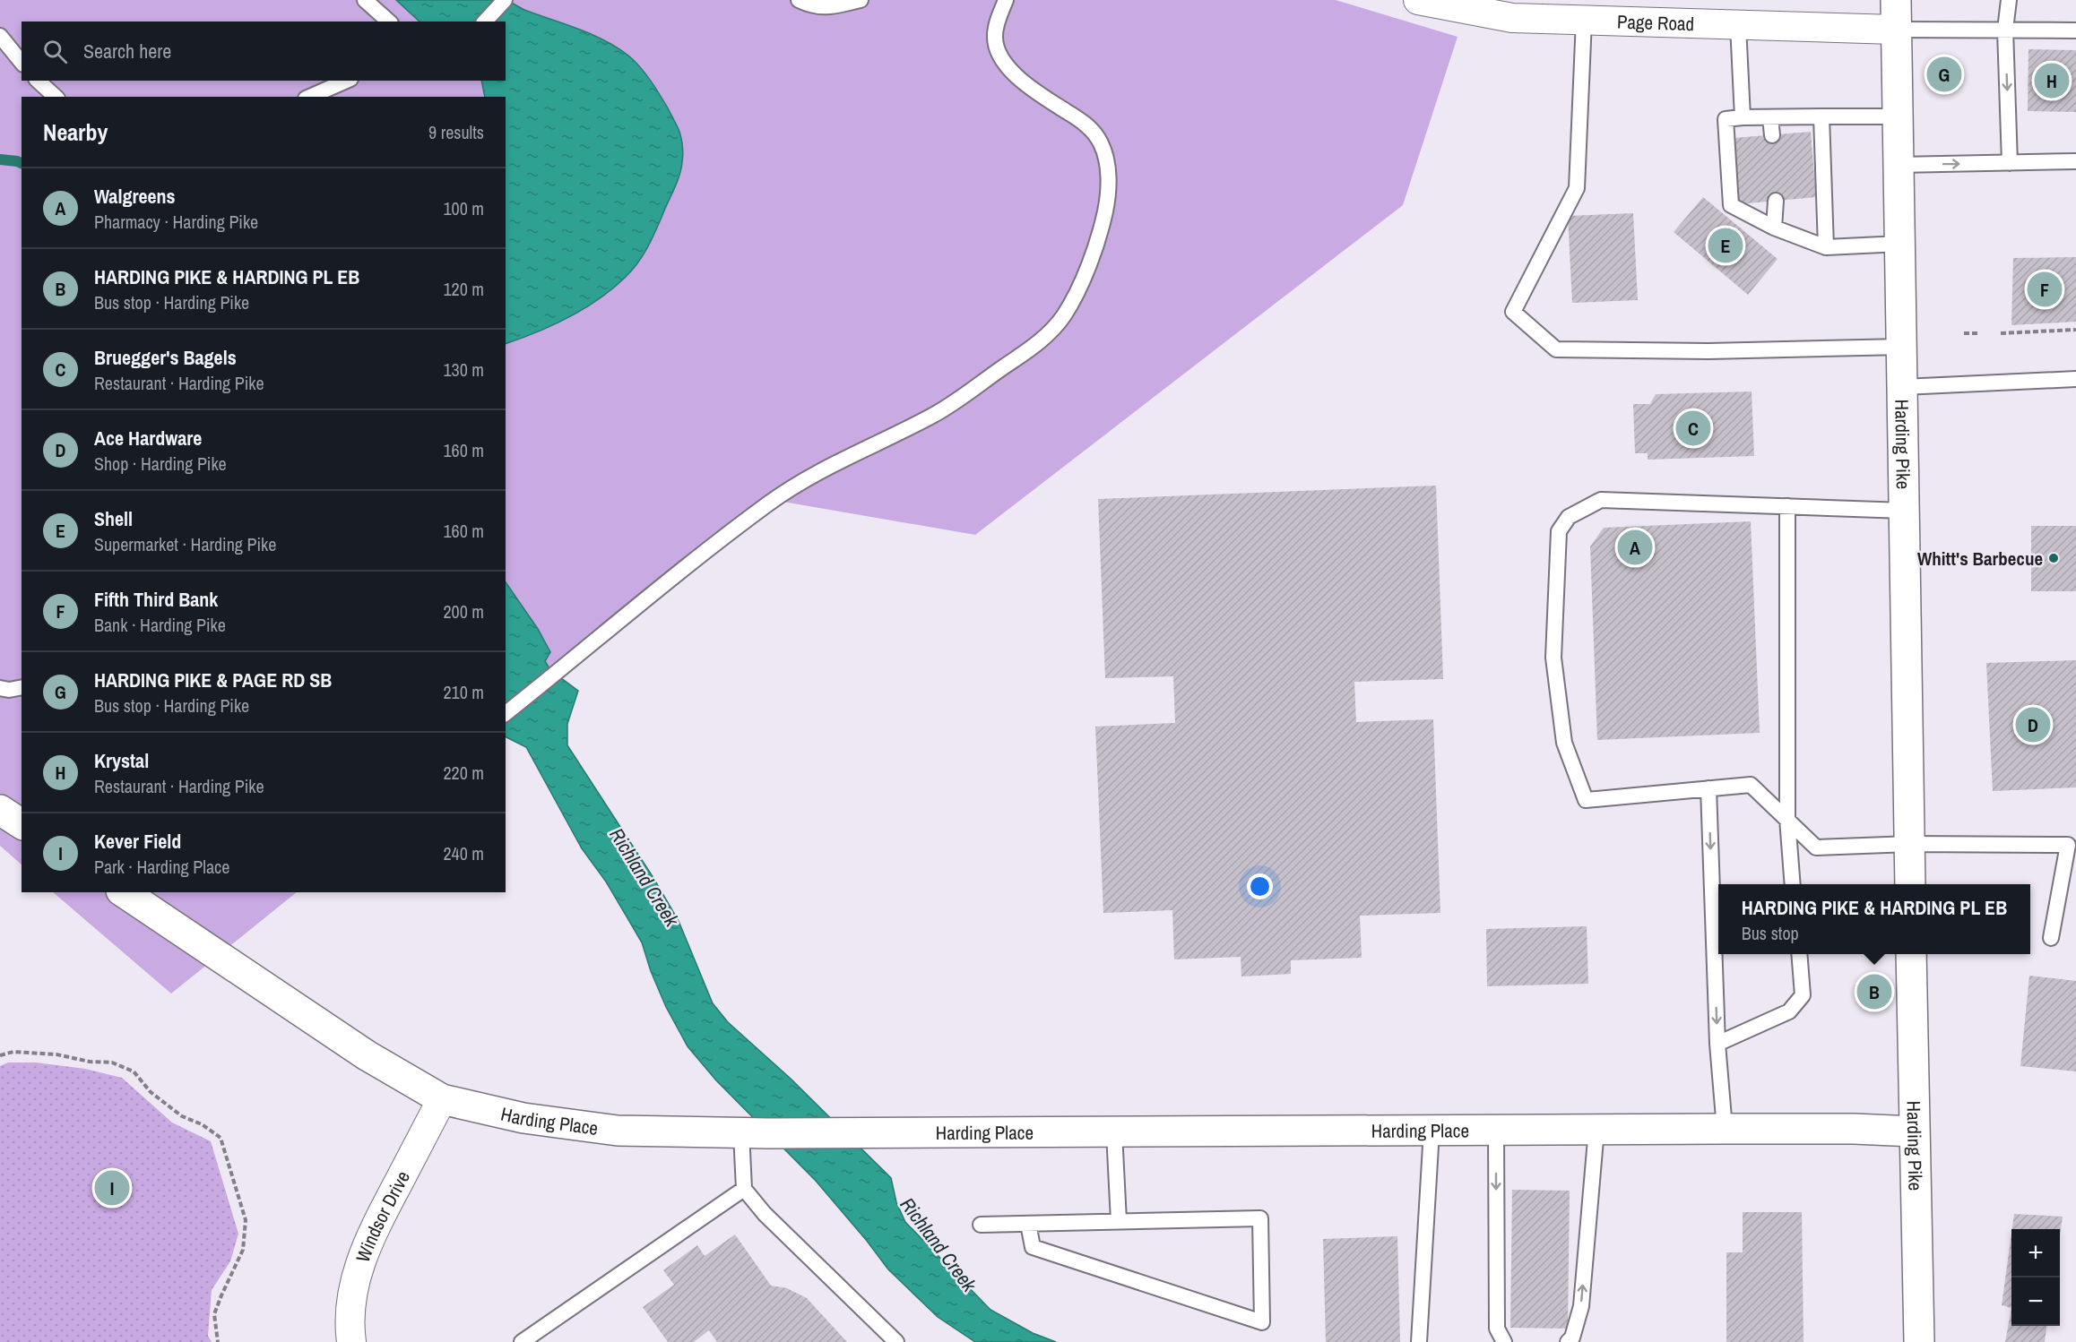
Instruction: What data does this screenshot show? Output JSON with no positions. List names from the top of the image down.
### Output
{
  "streets": {
    "main road": ["Harding Pike", "Harding Place"],
    "street": ["Page Road", "Windsor Drive"]
  },
  "crossings": [
    ["Page Road", "Harding Pike"],
    ["Harding Pike", "Harding Place"],
    ["Harding Place", "Windsor Drive"]
  ],
  "water": ["Richland Creek"],
  "places": ["Whitt's Barbecue"],
  "page": {
    "search": "Search here",
    "pins": [
      "G",
      "H",
      "E",
      "F",
      "C",
      "A",
      "D",
      "B",
      "I"
    ],
    "heading": ["Nearby", "9 results"],
    "list": [
      {
        "mark": "A",
        "name": "Walgreens",
        "note": "Pharmacy · Harding Pike",
        "value": "100 m"
      },
      {
        "mark": "B",
        "name": "HARDING PIKE & HARDING PL EB",
        "note": "Bus stop · Harding Pike",
        "value": "120 m"
      },
      {
        "mark": "C",
        "name": "Bruegger's Bagels",
        "note": "Restaurant · Harding Pike",
        "value": "130 m"
      },
      {
        "mark": "D",
        "name": "Ace Hardware",
        "note": "Shop · Harding Pike",
        "value": "160 m"
      },
      {
        "mark": "E",
        "name": "Shell",
        "note": "Supermarket · Harding Pike",
        "value": "160 m"
      },
      {
        "mark": "F",
        "name": "Fifth Third Bank",
        "note": "Bank · Harding Pike",
        "value": "200 m"
      },
      {
        "mark": "G",
        "name": "HARDING PIKE & PAGE RD SB",
        "note": "Bus stop · Harding Pike",
        "value": "210 m"
      },
      {
        "mark": "H",
        "name": "Krystal",
        "note": "Restaurant · Harding Pike",
        "value": "220 m"
      },
      {
        "mark": "I",
        "name": "Kever Field",
        "note": "Park · Harding Place",
        "value": "240 m"
      }
    ],
    "popup": ["HARDING PIKE & HARDING PL EB", "Bus stop"],
    "map_buttons": ["+", "−"]
  }
}
